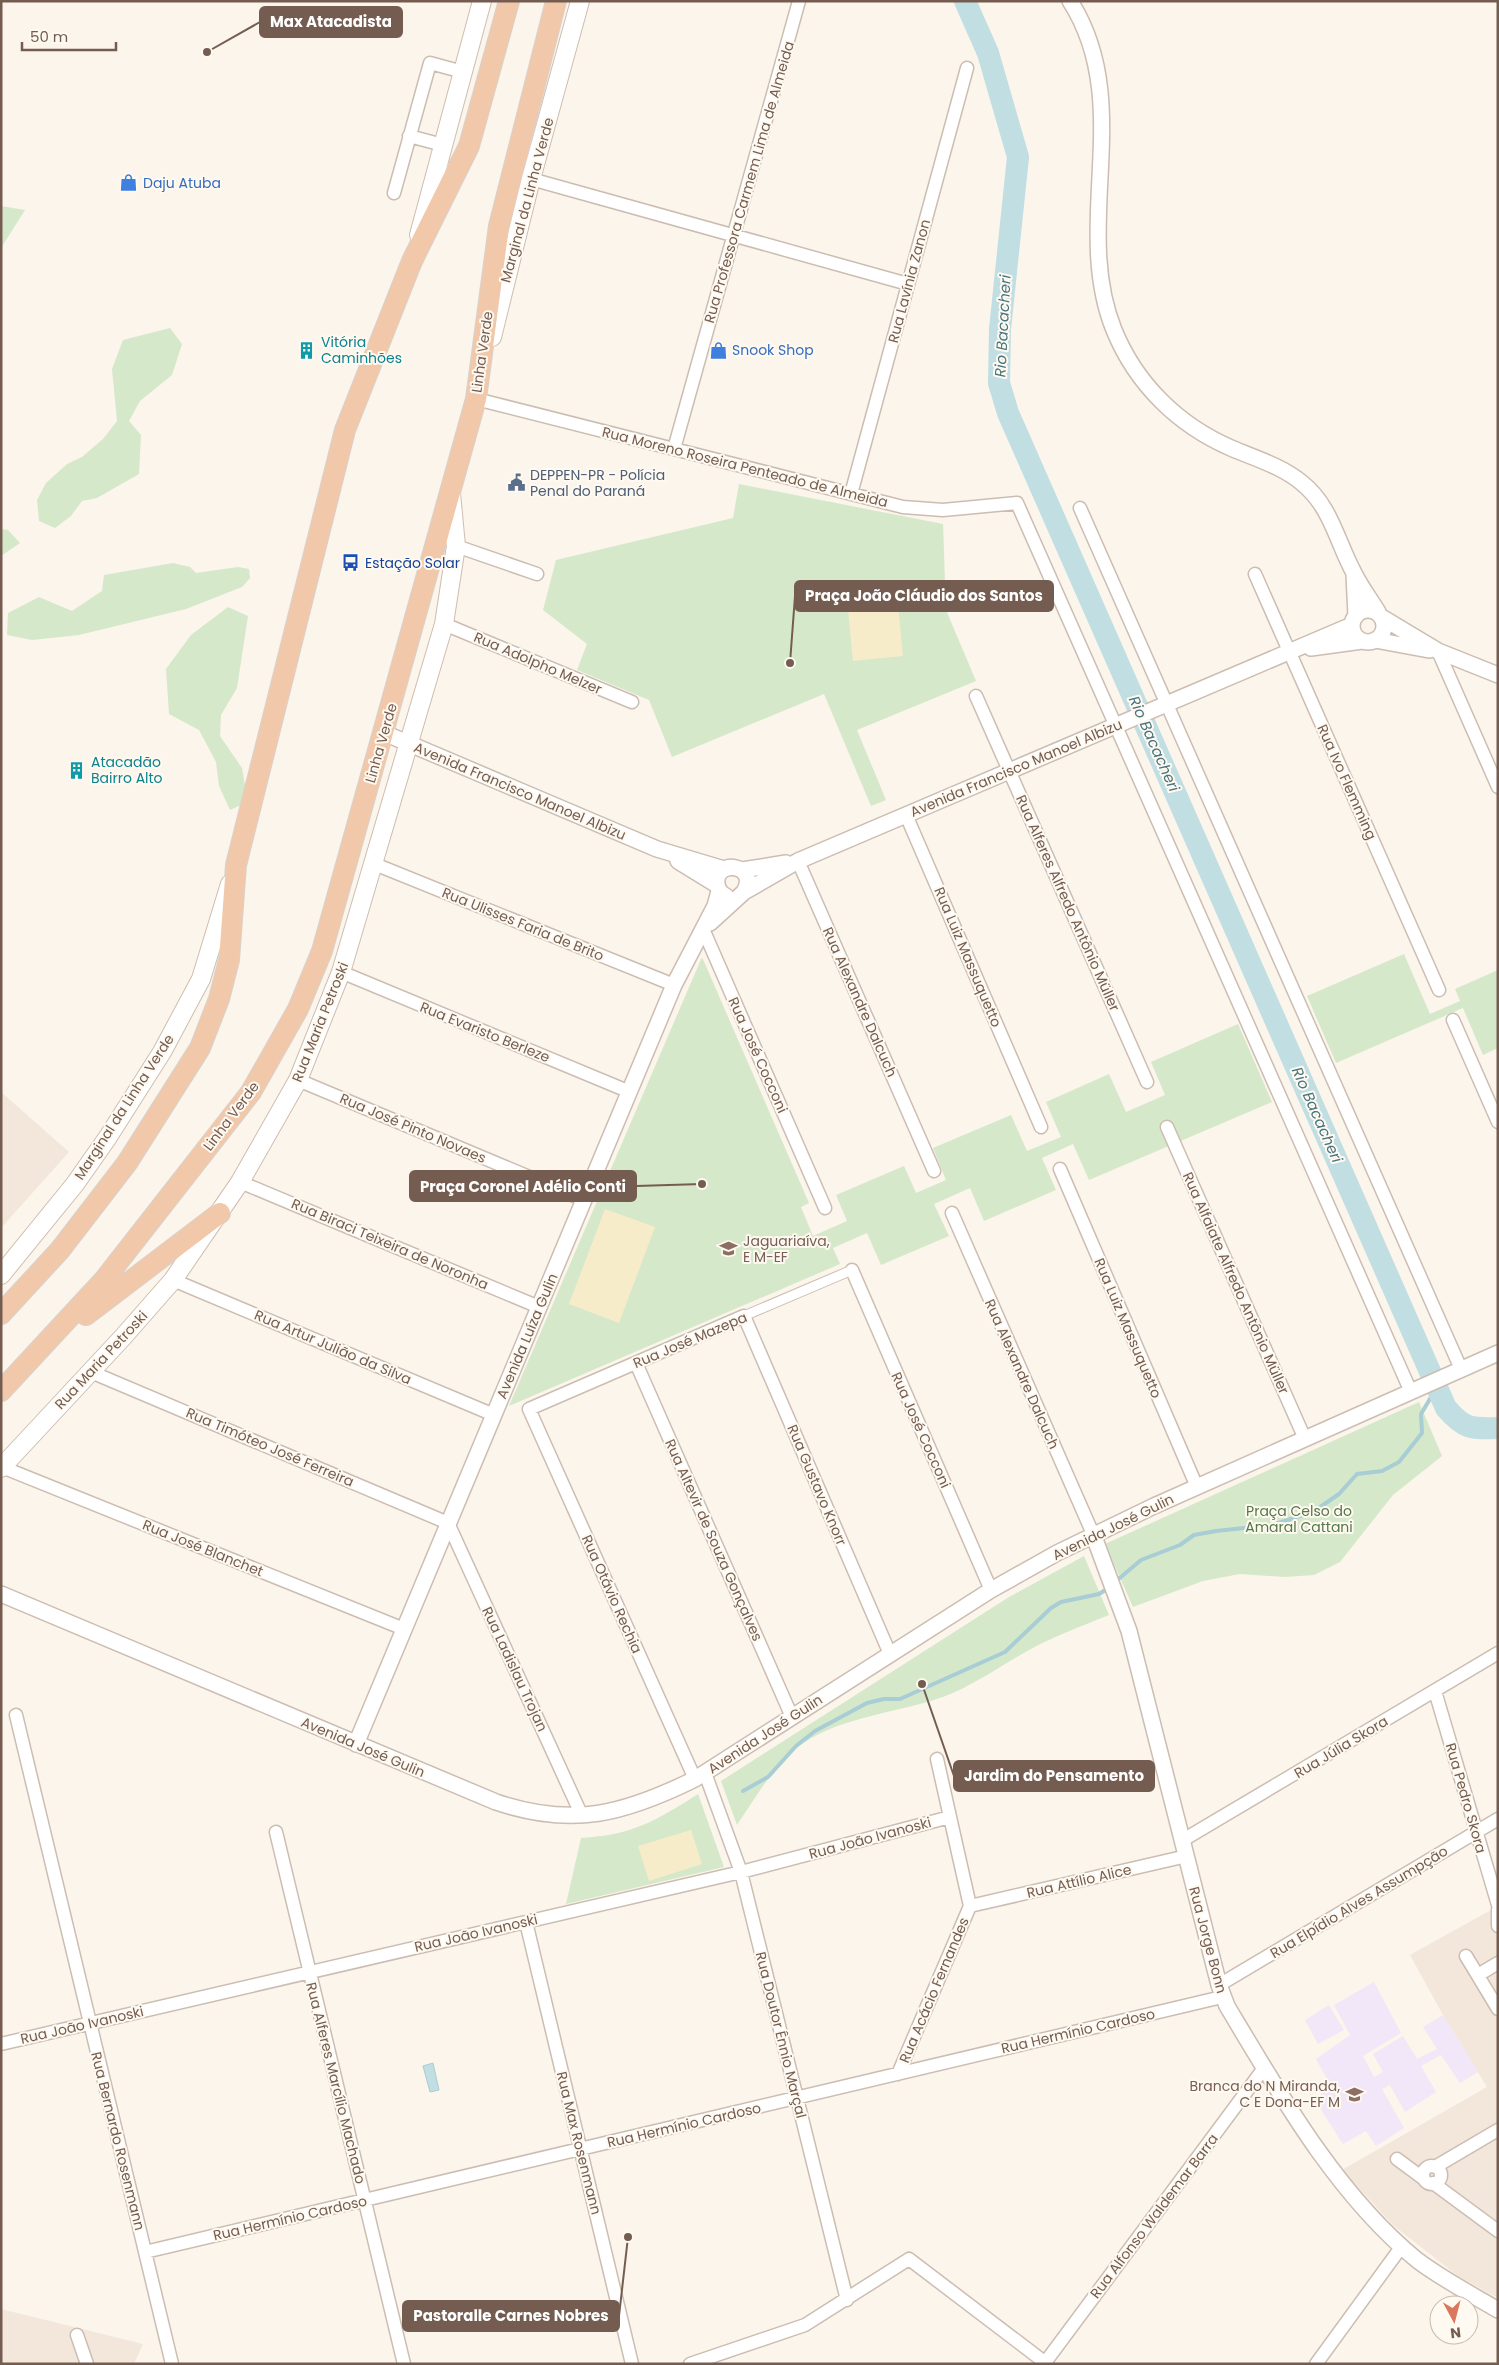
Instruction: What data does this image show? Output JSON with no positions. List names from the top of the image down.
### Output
{
  "streets": {
    "highway": ["Linha Verde"],
    "main road": ["Marginal da Linha Verde", "Rua Maria Petroski"],
    "street": [
      "Rua Professora Carmem Lima de Almeida",
      "Rua Lavínia Zanon",
      "Rua Moreno Roseira Penteado de Almeida",
      "Rua Adolpho Melzer",
      "Avenida Francisco Manoel Albizu",
      "Rua Ivo Flemming",
      "Rua Alferes Alfredo Antônio Müller",
      "Rua Ulisses Faria de Brito",
      "Rua Luiz Massuquetto",
      "Rua Alexandre Dalcuch",
      "Rua Evaristo Berleze",
      "Rua José Cocconi",
      "Rua José Pinto Novaes",
      "Rua Biraci Teixeira de Noronha",
      "Rua Alfaiate Alfredo Antônio Müller",
      "Avenida Luíza Gulin",
      "Rua José Mazepa",
      "Rua Artur Julião da Silva",
      "Rua Timóteo José Ferreira",
      "Rua Gustavo Knorr",
      "Avenida José Gulin",
      "Rua Altevir de Souza Gonçalves",
      "Rua José Blanchet",
      "Rua Otávio Rechia",
      "Rua Ladislau Trojan",
      "Rua Júlia Skora",
      "Rua Pedro Skora",
      "Rua João Ivanoski",
      "Rua Attílio Alice",
      "Rua Elpídio Alves Assumpção",
      "Rua Jorge Bonn",
      "Rua Acácio Fernandes",
      "Rua Hermínio Cardoso",
      "Rua Doutor Ênnio Marçal",
      "Rua Alferes Marcílio Machado",
      "Rua Bernardo Rosenmann",
      "Rua Max Rosenmann",
      "Rua Alfonso Waldemar Barra"
    ]
  },
  "crossings": [
    ["Rua Professora Carmem Lima de Almeida", "Rua Moreno Roseira Penteado de Almeida"],
    ["Marginal da Linha Verde", "Linha Verde"],
    ["Marginal da Linha Verde", "Rua Moreno Roseira Penteado de Almeida"],
    ["Rua Lavínia Zanon", "Rua Moreno Roseira Penteado de Almeida"],
    ["Linha Verde", "Rua Moreno Roseira Penteado de Almeida"],
    ["Linha Verde", "Avenida Francisco Manoel Albizu"],
    ["Linha Verde", "Rua Maria Petroski"],
    ["Rua Moreno Roseira Penteado de Almeida", "Avenida Francisco Manoel Albizu"],
    ["Rua Adolpho Melzer", "Rua Maria Petroski"],
    ["Avenida Francisco Manoel Albizu", "Rua Ivo Flemming"],
    ["Avenida Francisco Manoel Albizu", "Rua Alferes Alfredo Antônio Müller"],
    ["Avenida Francisco Manoel Albizu", "Rua Luiz Massuquetto"],
    ["Avenida Francisco Manoel Albizu", "Rua Alexandre Dalcuch"],
    ["Avenida Francisco Manoel Albizu", "Rua Maria Petroski"],
    ["Avenida Francisco Manoel Albizu", "Avenida Luíza Gulin"],
    ["Rua Ulisses Faria de Brito", "Rua Maria Petroski"],
    ["Rua Ulisses Faria de Brito", "Avenida Luíza Gulin"],
    ["Rua Luiz Massuquetto", "Avenida José Gulin"],
    ["Rua Alexandre Dalcuch", "Avenida José Gulin"],
    ["Rua Alexandre Dalcuch", "Rua Jorge Bonn"],
    ["Rua Maria Petroski", "Rua Evaristo Berleze"],
    ["Rua Maria Petroski", "Rua José Pinto Novaes"],
    ["Rua Maria Petroski", "Rua Biraci Teixeira de Noronha"],
    ["Rua Maria Petroski", "Rua Artur Julião da Silva"],
    ["Rua Maria Petroski", "Rua Timóteo José Ferreira"],
    ["Rua Maria Petroski", "Rua José Blanchet"],
    ["Rua Evaristo Berleze", "Avenida Luíza Gulin"],
    ["Rua José Cocconi", "Avenida Luíza Gulin"],
    ["Rua José Cocconi", "Rua José Mazepa"],
    ["Rua José Cocconi", "Avenida José Gulin"],
    ["Rua José Pinto Novaes", "Avenida Luíza Gulin"],
    ["Rua Biraci Teixeira de Noronha", "Avenida Luíza Gulin"],
    ["Rua Alfaiate Alfredo Antônio Müller", "Avenida José Gulin"],
    ["Avenida Luíza Gulin", "Rua Artur Julião da Silva"],
    ["Avenida Luíza Gulin", "Rua Timóteo José Ferreira"],
    ["Avenida Luíza Gulin", "Avenida José Gulin"],
    ["Avenida Luíza Gulin", "Rua José Blanchet"],
    ["Avenida Luíza Gulin", "Rua Ladislau Trojan"],
    ["Rua José Mazepa", "Rua Gustavo Knorr"],
    ["Rua José Mazepa", "Rua Altevir de Souza Gonçalves"],
    ["Rua José Mazepa", "Rua Otávio Rechia"],
    ["Rua Timóteo José Ferreira", "Rua Ladislau Trojan"],
    ["Rua Gustavo Knorr", "Avenida José Gulin"],
    ["Avenida José Gulin", "Rua Altevir de Souza Gonçalves"],
    ["Avenida José Gulin", "Rua Otávio Rechia"],
    ["Avenida José Gulin", "Rua Ladislau Trojan"],
    ["Avenida José Gulin", "Rua Jorge Bonn"],
    ["Avenida José Gulin", "Rua Doutor Ênnio Marçal"],
    ["Rua Otávio Rechia", "Rua Doutor Ênnio Marçal"],
    ["Rua Júlia Skora", "Rua Pedro Skora"],
    ["Rua Júlia Skora", "Rua Jorge Bonn"],
    ["Rua Pedro Skora", "Rua Elpídio Alves Assumpção"],
    ["Rua João Ivanoski", "Rua Acácio Fernandes"],
    ["Rua João Ivanoski", "Rua Doutor Ênnio Marçal"],
    ["Rua João Ivanoski", "Rua Alferes Marcílio Machado"],
    ["Rua João Ivanoski", "Rua Bernardo Rosenmann"],
    ["Rua João Ivanoski", "Rua Max Rosenmann"],
    ["Rua Attílio Alice", "Rua Jorge Bonn"],
    ["Rua Attílio Alice", "Rua Acácio Fernandes"],
    ["Rua Elpídio Alves Assumpção", "Rua Jorge Bonn"],
    ["Rua Elpídio Alves Assumpção", "Rua Hermínio Cardoso"],
    ["Rua Jorge Bonn", "Rua Hermínio Cardoso"],
    ["Rua Jorge Bonn", "Rua Alfonso Waldemar Barra"],
    ["Rua Acácio Fernandes", "Rua Hermínio Cardoso"],
    ["Rua Hermínio Cardoso", "Rua Doutor Ênnio Marçal"],
    ["Rua Hermínio Cardoso", "Rua Alferes Marcílio Machado"],
    ["Rua Hermínio Cardoso", "Rua Bernardo Rosenmann"],
    ["Rua Hermínio Cardoso", "Rua Max Rosenmann"]
  ],
  "water": ["Rio Bacacheri"],
  "parks": ["Praça Celso do Amaral Cattani"],
  "places": {
    "other": [
      "Max Atacadista",
      "Praça João Cláudio dos Santos",
      "Praça Coronel Adélio Conti",
      "Jardim do Pensamento",
      "Pastoralle Carnes Nobres"
    ],
    "shop": ["Daju Atuba", "Snook Shop"],
    "building": ["Vitória Caminhões", "Atacadão Bairro Alto"],
    "public building": ["DEPPEN-PR - Polícia Penal do Paraná"],
    "bus stop": ["Estação Solar"],
    "school or university": ["Jaguariaíva, E M-EF", "Branca do N Miranda, C E Dona-EF M"]
  },
  "scale_bar": "50 m",
  "north": "bottom"
}
